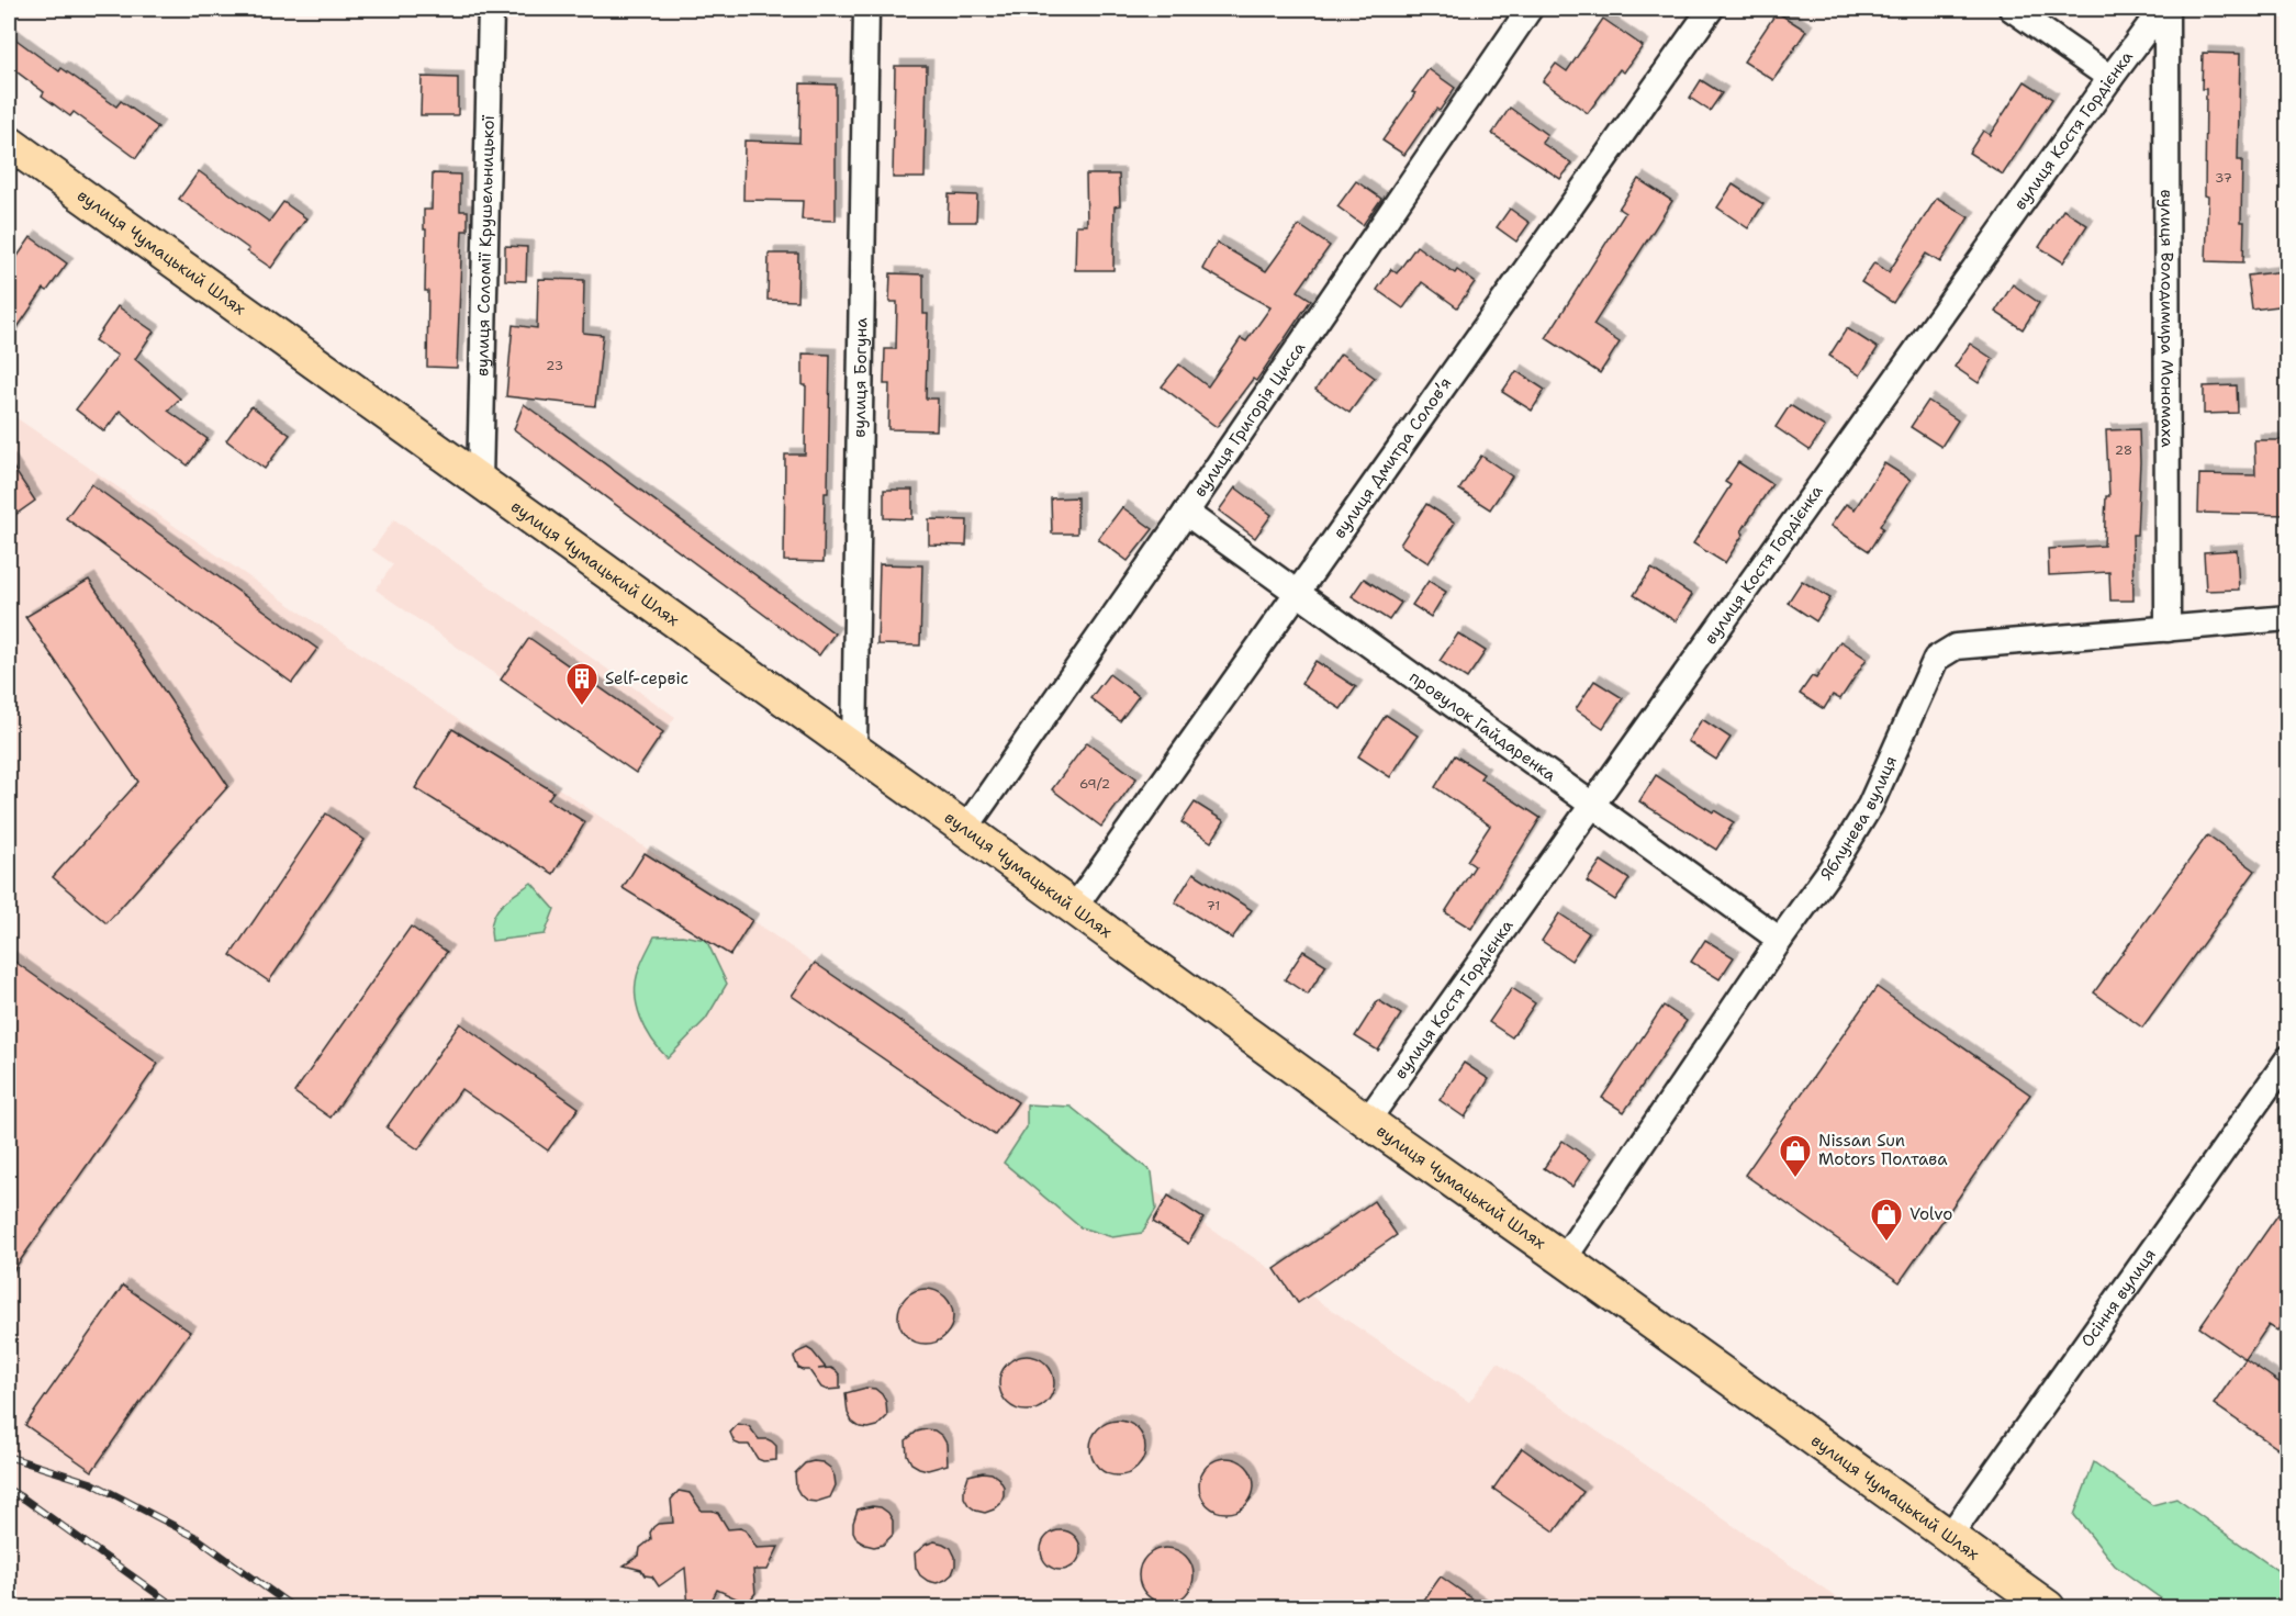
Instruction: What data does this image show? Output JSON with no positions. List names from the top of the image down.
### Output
{
  "streets": {
    "main road": ["вулиця Чумацький Шлях"],
    "street": [
      "вулиця Костя Гордієнка",
      "вулиця Соломії Крушельницької",
      "вулиця Володимира Мономаха",
      "вулиця Богуна",
      "вулиця Григорія Цисса",
      "вулиця Дмитра Соловʼя",
      "провулок Гайдаренка",
      "Яблунева вулиця",
      "Осіння вулиця"
    ]
  },
  "crossings": [
    ["вулиця Костя Гордієнка", "вулиця Чумацький Шлях"],
    ["вулиця Костя Гордієнка", "вулиця Володимира Мономаха"],
    ["вулиця Костя Гордієнка", "провулок Гайдаренка"],
    ["вулиця Соломії Крушельницької", "вулиця Чумацький Шлях"],
    ["вулиця Чумацький Шлях", "вулиця Богуна"],
    ["вулиця Чумацький Шлях", "вулиця Григорія Цисса"],
    ["вулиця Чумацький Шлях", "вулиця Дмитра Соловʼя"],
    ["вулиця Чумацький Шлях", "Яблунева вулиця"],
    ["вулиця Чумацький Шлях", "Осіння вулиця"],
    ["вулиця Володимира Мономаха", "Яблунева вулиця"],
    ["вулиця Григорія Цисса", "провулок Гайдаренка"],
    ["вулиця Дмитра Соловʼя", "провулок Гайдаренка"],
    ["провулок Гайдаренка", "Яблунева вулиця"]
  ],
  "places": {
    "building": ["Self-сервіс"],
    "shop": ["Nissan Sun Motors Полтава", "Volvo"]
  },
  "house_numbers": [
    "37",
    "23",
    "28",
    "69/2",
    "71"
  ]
}
